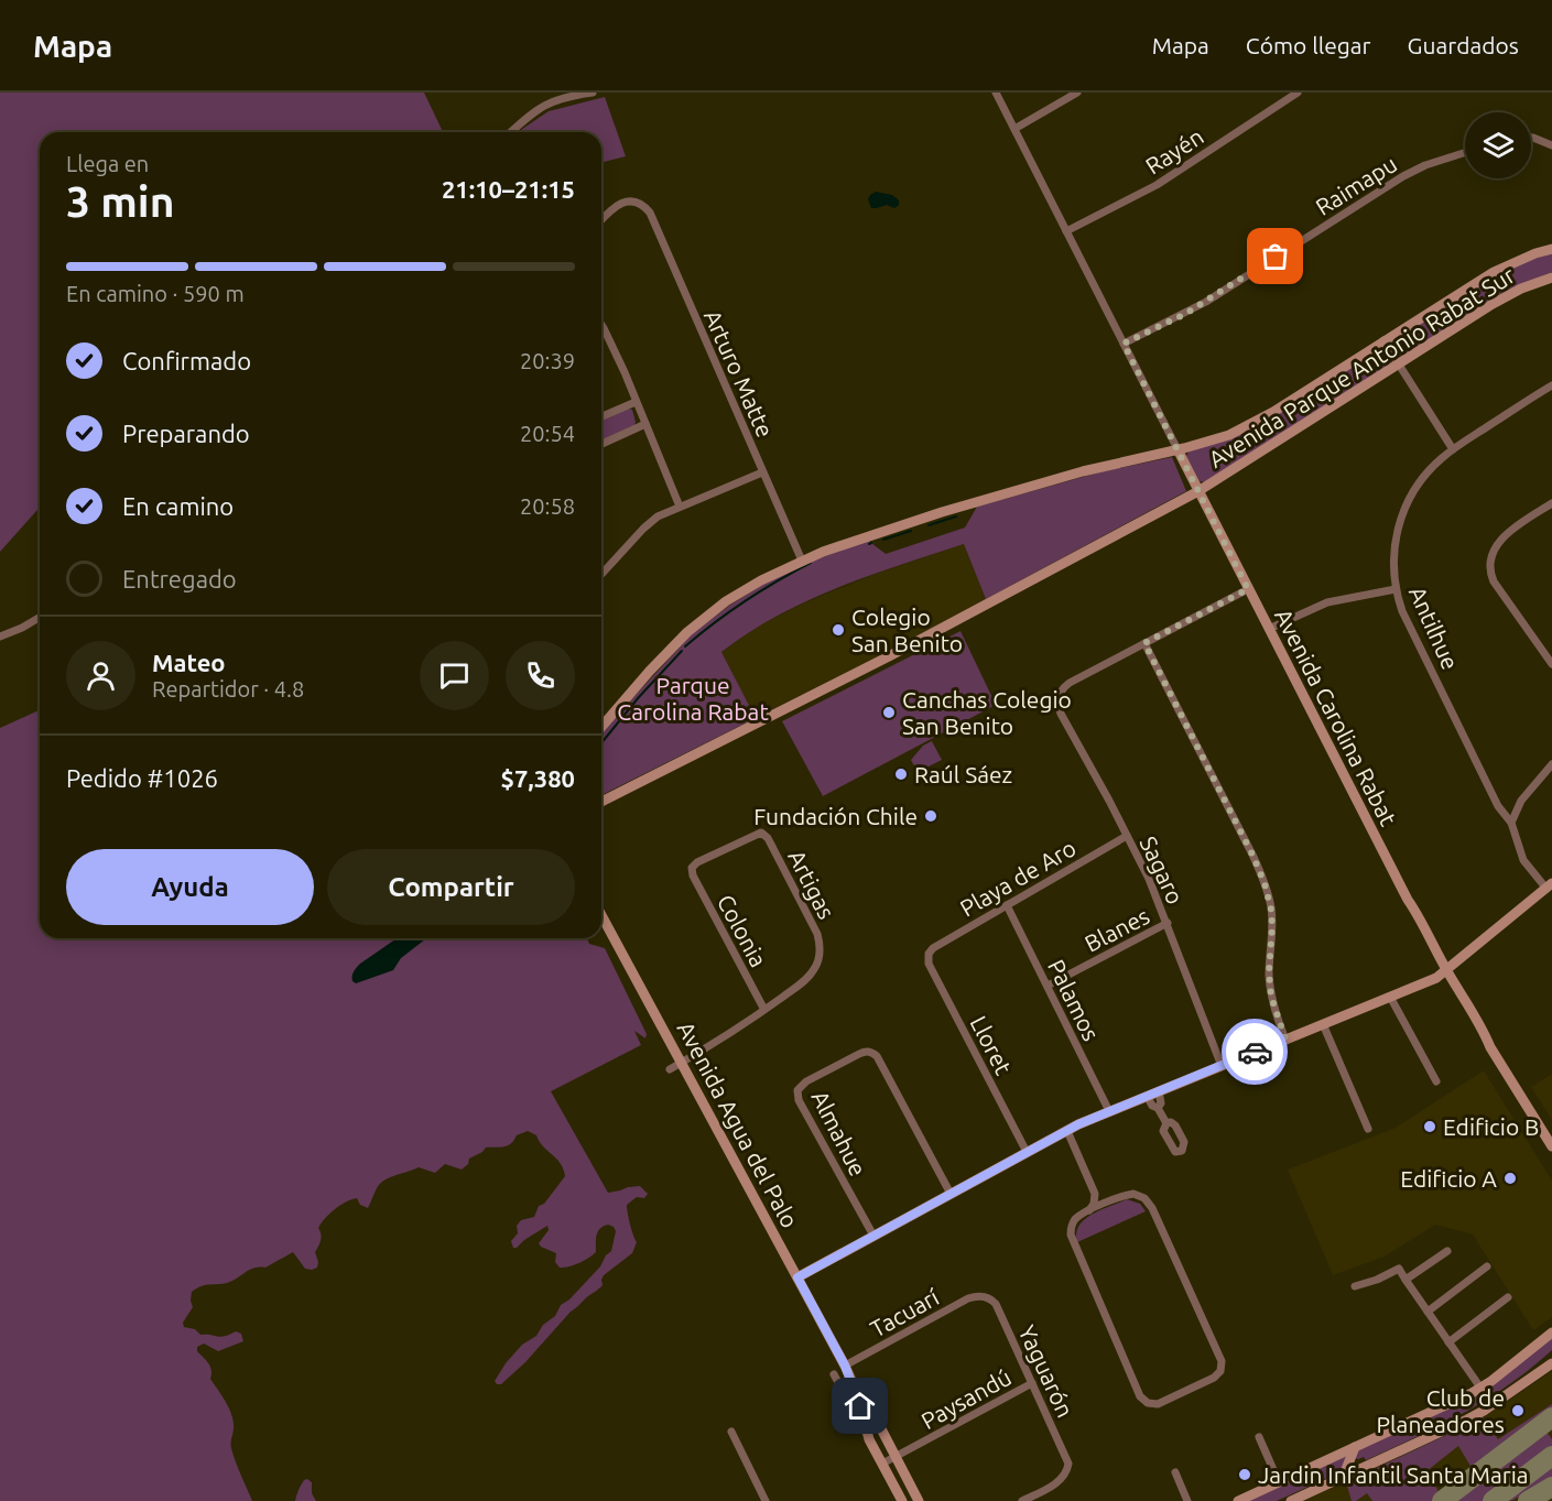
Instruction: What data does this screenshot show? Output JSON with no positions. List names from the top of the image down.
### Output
{
  "streets": {
    "street": [
      "Rayén",
      "Raimapu",
      "Avenida Parque Antonio Rabat Sur",
      "Arturo Matte",
      "Antilhue",
      "Avenida Carolina Rabat",
      "Sagaro",
      "Playa de Aro",
      "Artigas",
      "Blanes",
      "Colonia",
      "Palamos",
      "Lloret",
      "Avenida Agua del Palo",
      "Almahue",
      "Tacuarí",
      "Yaguarón",
      "Paysandú"
    ]
  },
  "crossings": [
    ["Rayén", "Avenida Carolina Rabat"],
    ["Raimapu", "Avenida Carolina Rabat"],
    ["Avenida Parque Antonio Rabat Sur", "Avenida Carolina Rabat"],
    ["Sagaro", "Playa de Aro"],
    ["Sagaro", "Blanes"],
    ["Playa de Aro", "Palamos"],
    ["Playa de Aro", "Lloret"],
    ["Artigas", "Colonia"],
    ["Blanes", "Palamos"],
    ["Avenida Agua del Palo", "Tacuarí"],
    ["Avenida Agua del Palo", "Paysandú"],
    ["Tacuarí", "Yaguarón"],
    ["Yaguarón", "Paysandú"]
  ],
  "parks": ["Parque Carolina Rabat"],
  "places": [
    "Colegio San Benito",
    "Canchas Colegio San Benito",
    "Raúl Sáez",
    "Fundación Chile",
    "Edificio B",
    "Edificio A",
    "Club de Planeadores",
    "Jardin Infantil Santa Maria"
  ],
  "page": {
    "header": "Mapa",
    "nav": ["Mapa", "Cómo llegar", "Guardados"],
    "heading": ["3 min", "Llega en", "21:10–21:15"],
    "panel": [
      "Mateo",
      "Repartidor · 4.8",
      "Pedido #1026",
      "$7,380"
    ],
    "bar": "En camino · 590 m",
    "list": [
      ["Confirmado", "20:39"],
      ["Preparando", "20:54"],
      ["En camino", "20:58"],
      "Entregado"
    ],
    "buttons": ["Ayuda", "Compartir"]
  }
}
